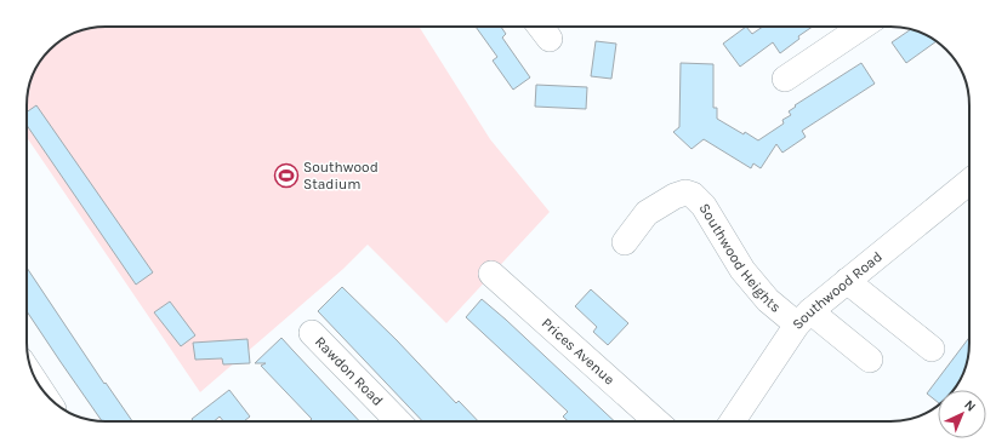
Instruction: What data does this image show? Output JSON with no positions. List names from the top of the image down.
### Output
{
  "streets": {
    "street": [
      "Southwood Heights",
      "Southwood Road",
      "Prices Avenue",
      "Rawdon Road"
    ]
  },
  "crossings": [
    ["Southwood Heights", "Southwood Road"]
  ],
  "places": {
    "sports": ["Southwood Stadium"]
  },
  "north": "top right"
}
